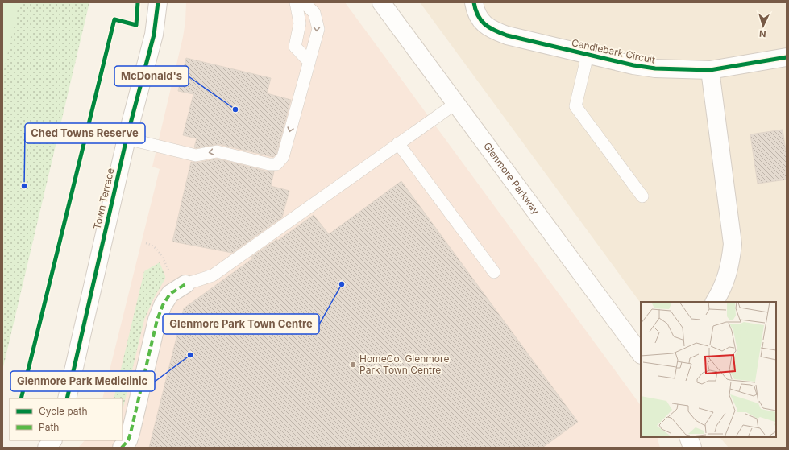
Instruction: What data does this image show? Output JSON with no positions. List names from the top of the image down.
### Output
{
  "streets": {
    "street": ["Candlebark Circuit", "Glenmore Parkway", "Town Terrace"]
  },
  "places": [
    "McDonald's",
    "Ched Towns Reserve",
    "Glenmore Park Town Centre",
    "Glenmore Park Mediclinic",
    "HomeCo. Glenmore Park Town Centre"
  ],
  "legend": ["Cycle path", "Path"],
  "north": "bottom"
}
